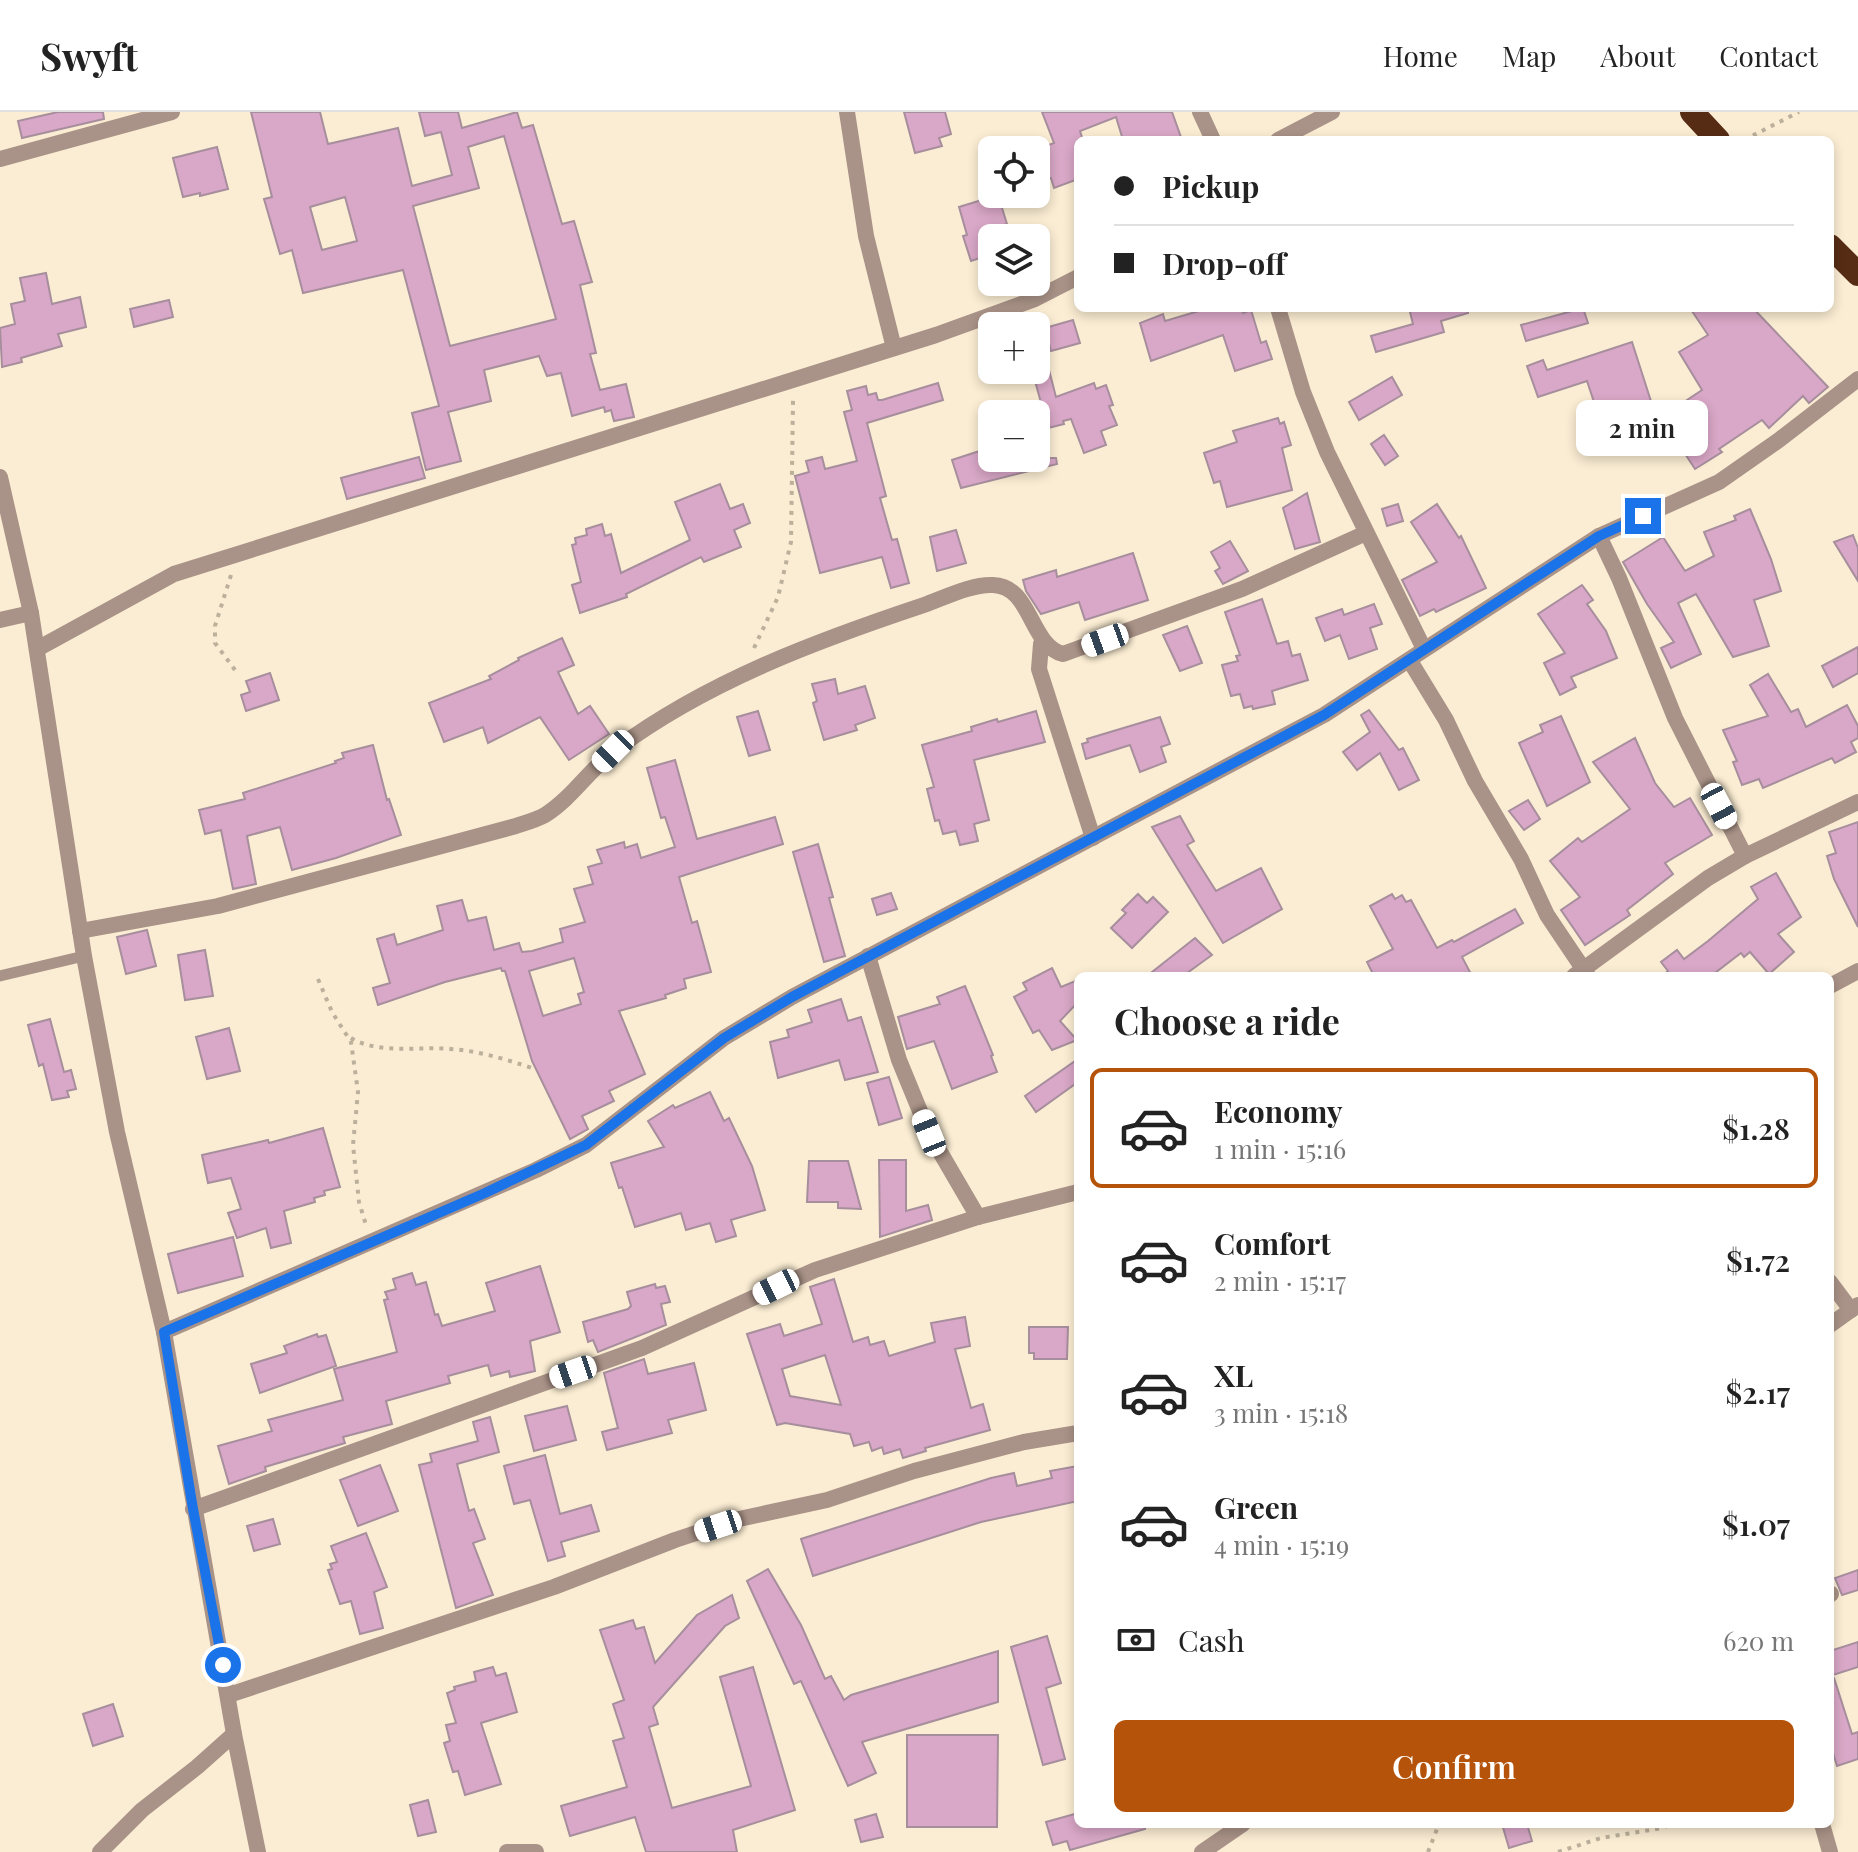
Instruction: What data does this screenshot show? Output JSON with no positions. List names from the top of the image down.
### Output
{
  "page": {
    "header": "Swyft",
    "nav": [
      "Home",
      "Map",
      "About",
      "Contact"
    ],
    "map_buttons": ["+", "−"],
    "banner": ["Pickup", "Drop-off"],
    "bubble": "2 min",
    "heading": "Choose a ride",
    "list": [
      {
        "name": "Economy",
        "note": "1 min · 15:16",
        "value": "$1.28"
      },
      {
        "name": "Comfort",
        "note": "2 min · 15:17",
        "value": "$1.72"
      },
      {
        "name": "XL",
        "note": "3 min · 15:18",
        "value": "$2.17"
      },
      {
        "name": "Green",
        "note": "4 min · 15:19",
        "value": "$1.07"
      }
    ],
    "pay": ["Cash", "620 m"],
    "buttons": "Confirm"
  }
}
